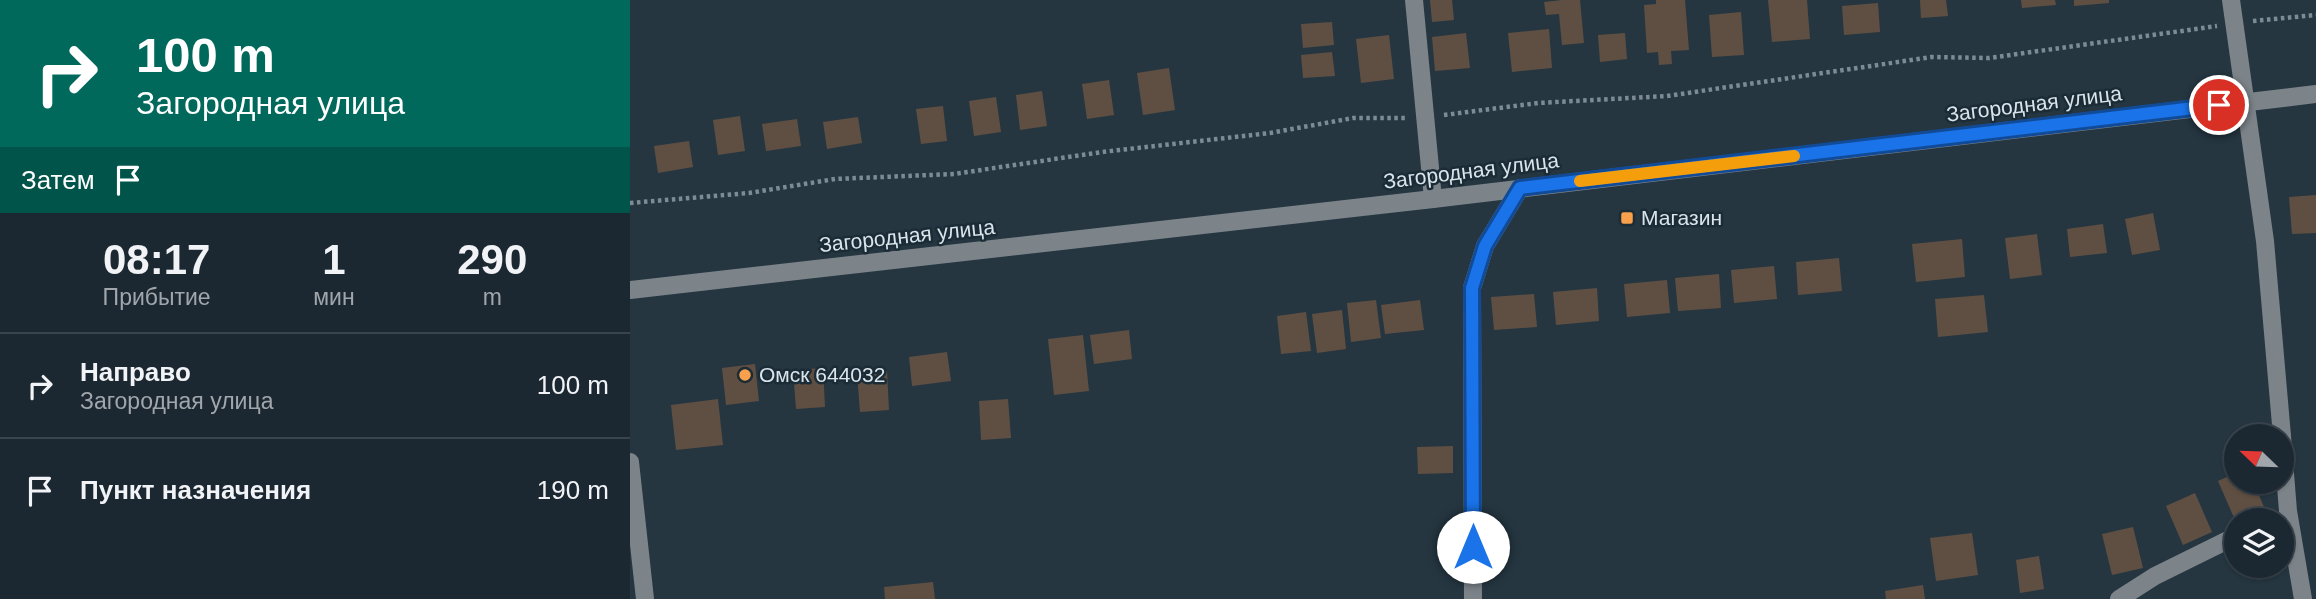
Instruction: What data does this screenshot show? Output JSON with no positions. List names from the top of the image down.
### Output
{
  "streets": {
    "street": ["Загородная улица"]
  },
  "places": {
    "transit": ["Магазин"],
    "other": ["Омск 644032"]
  },
  "north": "top left",
  "page": {
    "turn": ["100 m", "Загородная улица"],
    "then": "Затем",
    "eta": [
      "08:17",
      "Прибытие",
      "1",
      "мин",
      "290",
      "m"
    ],
    "list": [
      {
        "name": "Направо",
        "note": "Загородная улица",
        "value": "100 m"
      },
      {
        "name": "Пункт назначения",
        "value": "190 m"
      }
    ]
  }
}
